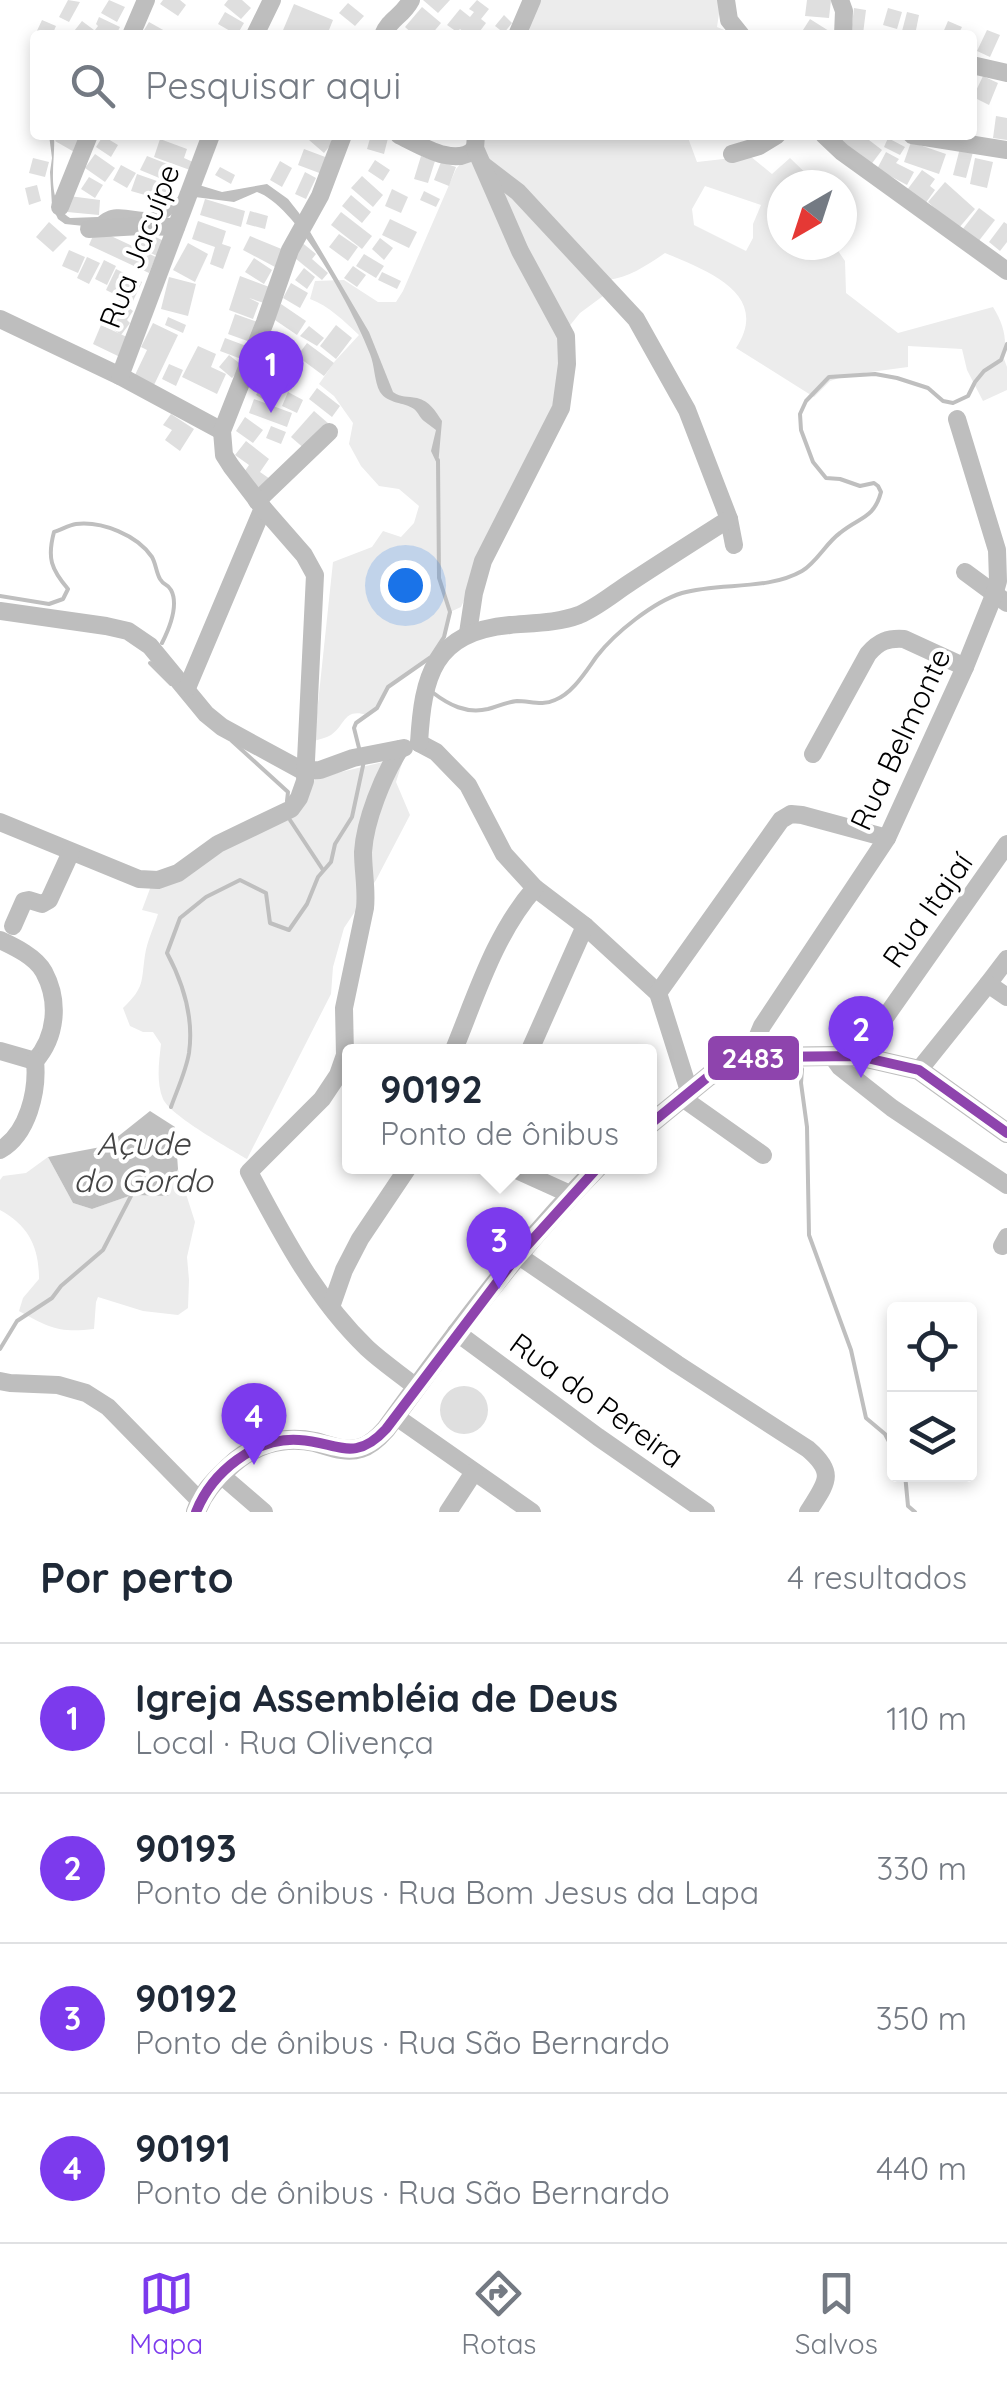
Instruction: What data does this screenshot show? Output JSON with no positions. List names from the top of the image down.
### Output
{
  "streets": {
    "street": [
      "Rua Jacuípe",
      "Rua Belmonte",
      "Rua Itajaí",
      "Rua do Pereira"
    ]
  },
  "water": ["Açude do Gordo"],
  "lines": ["transit line 2483"],
  "north": "bottom left",
  "page": {
    "search": "Pesquisar aqui",
    "pins": [
      "1",
      "2",
      "3",
      "4"
    ],
    "popup": ["90192", "Ponto de ônibus"],
    "heading": ["Por perto", "4 resultados"],
    "list": [
      {
        "mark": "1",
        "name": "Igreja Assembléia de Deus",
        "note": "Local · Rua Olivença",
        "value": "110 m"
      },
      {
        "mark": "2",
        "name": "90193",
        "note": "Ponto de ônibus · Rua Bom Jesus da Lapa",
        "value": "330 m"
      },
      {
        "mark": "3",
        "name": "90192",
        "note": "Ponto de ônibus · Rua São Bernardo",
        "value": "350 m"
      },
      {
        "mark": "4",
        "name": "90191",
        "note": "Ponto de ônibus · Rua São Bernardo",
        "value": "440 m"
      }
    ],
    "nav": ["Mapa", "Rotas", "Salvos"]
  }
}
